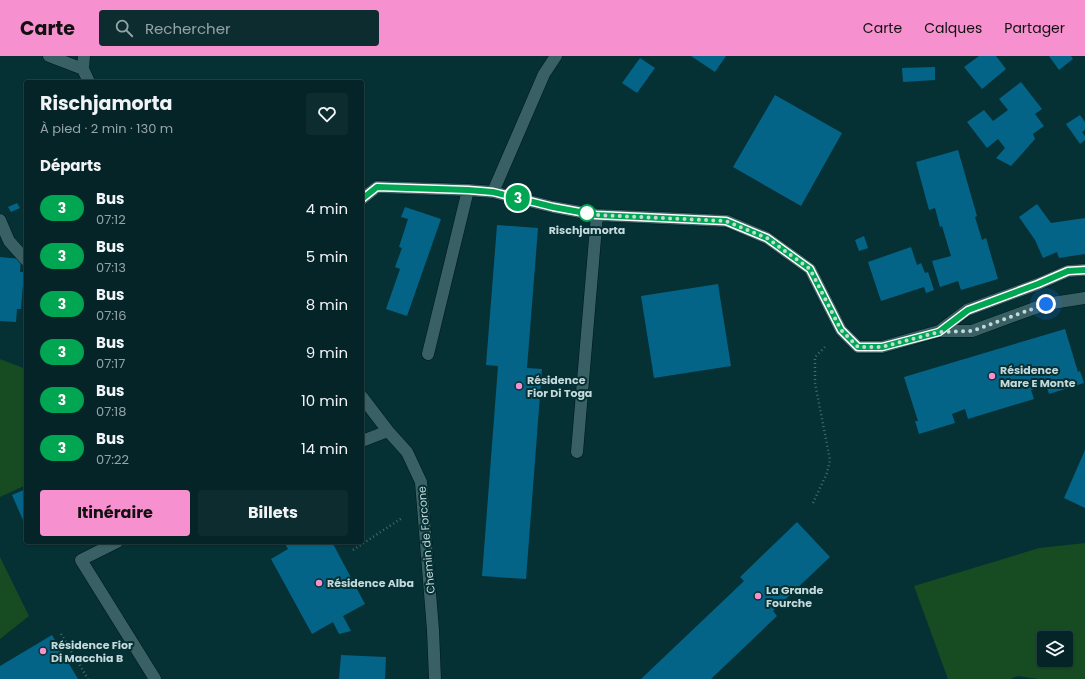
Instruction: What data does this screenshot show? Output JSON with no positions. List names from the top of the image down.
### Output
{
  "streets": {
    "street": ["Chemin de Forcone"]
  },
  "places": [
    "Rischjamorta",
    "Résidence Mare E Monte",
    "Résidence Fior Di Toga",
    "Résidence Alba",
    "La Grande Fourche",
    "Résidence Fior Di Macchia B"
  ],
  "lines": ["bus line 3"],
  "page": {
    "header": "Carte",
    "search": "Rechercher",
    "nav": ["Carte", "Calques", "Partager"],
    "on_map": "3",
    "heading": [
      ["Rischjamorta", "À pied · 2 min · 130 m"],
      "Départs"
    ],
    "list": [
      {
        "mark": "3",
        "name": "Bus",
        "note": "07:12",
        "value": "4 min"
      },
      {
        "mark": "3",
        "name": "Bus",
        "note": "07:13",
        "value": "5 min"
      },
      {
        "mark": "3",
        "name": "Bus",
        "note": "07:16",
        "value": "8 min"
      },
      {
        "mark": "3",
        "name": "Bus",
        "note": "07:17",
        "value": "9 min"
      },
      {
        "mark": "3",
        "name": "Bus",
        "note": "07:18",
        "value": "10 min"
      },
      {
        "mark": "3",
        "name": "Bus",
        "note": "07:22",
        "value": "14 min"
      }
    ],
    "buttons": ["Itinéraire", "Billets"]
  }
}
